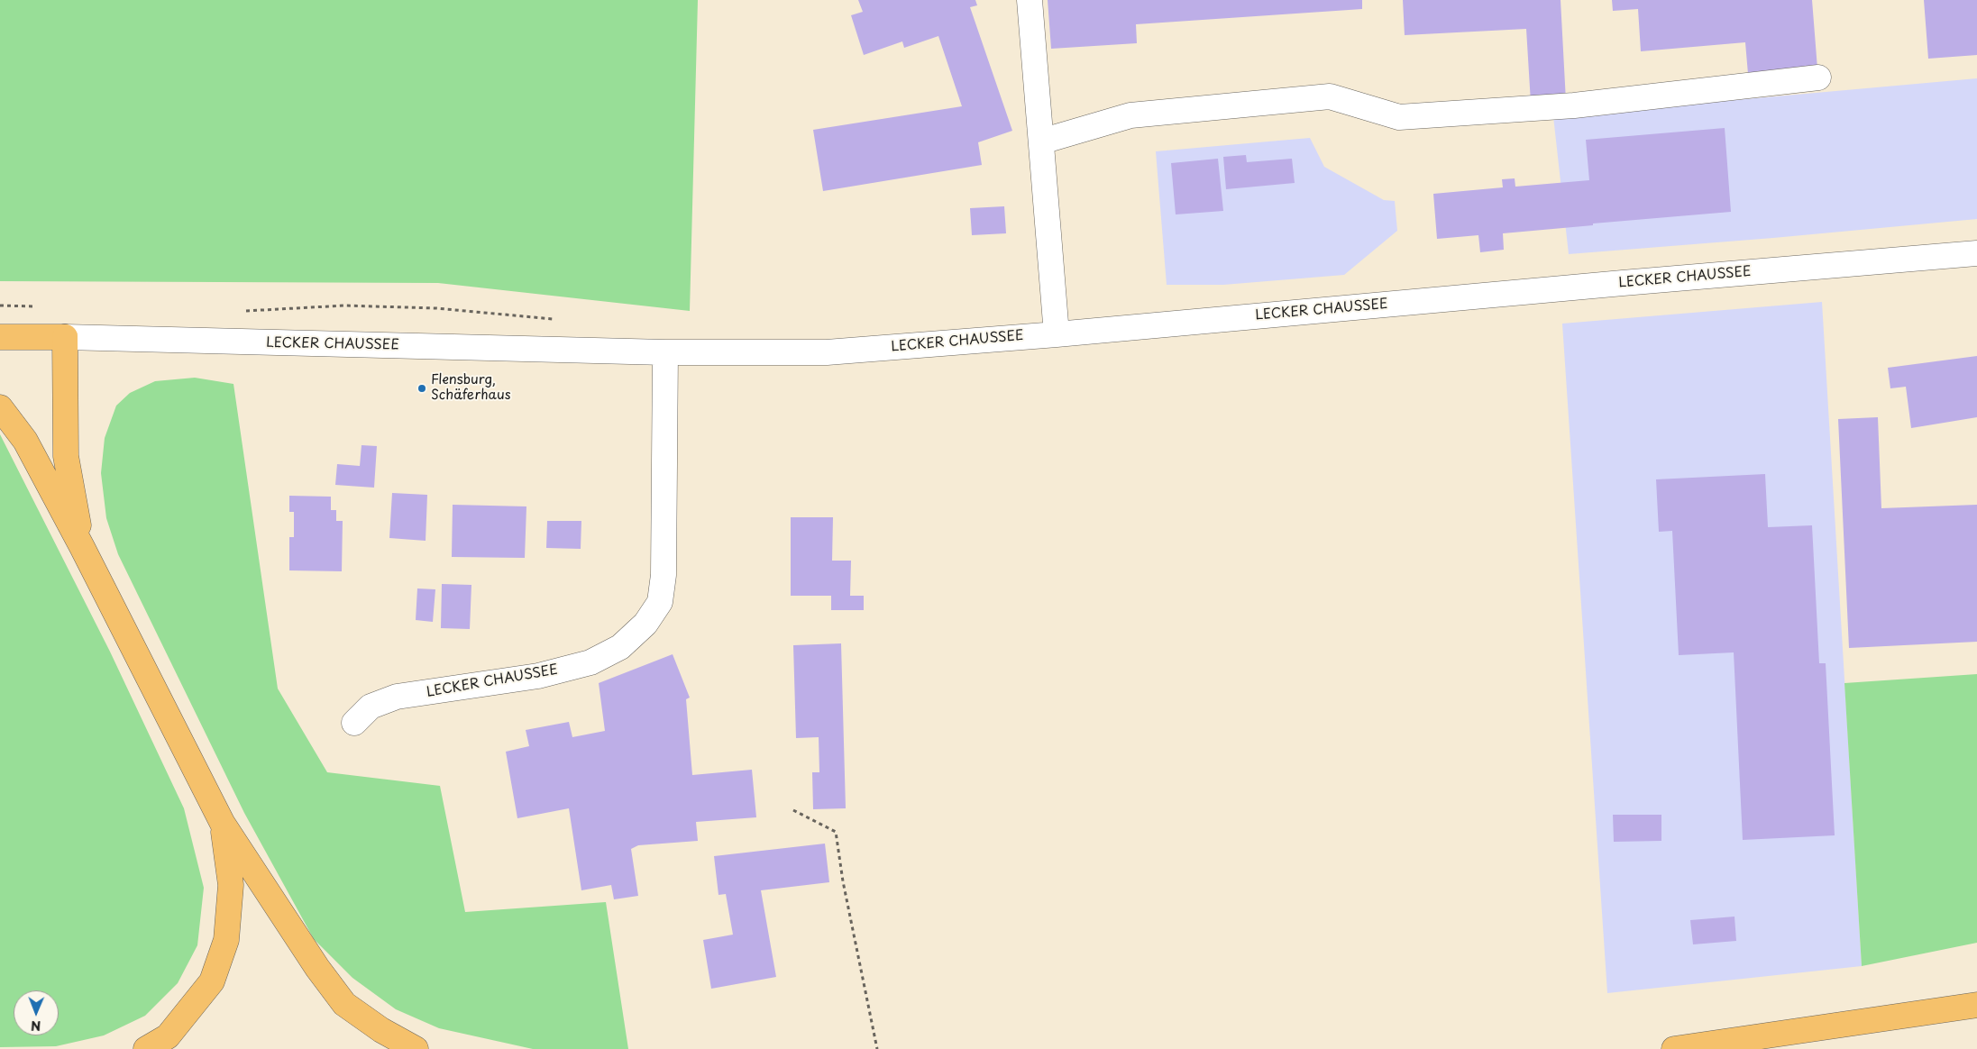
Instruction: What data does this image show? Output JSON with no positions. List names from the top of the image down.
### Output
{
  "streets": {
    "main road": ["LECKER CHAUSSEE"]
  },
  "places": ["Flensburg, Schäferhaus"],
  "north": "bottom"
}
